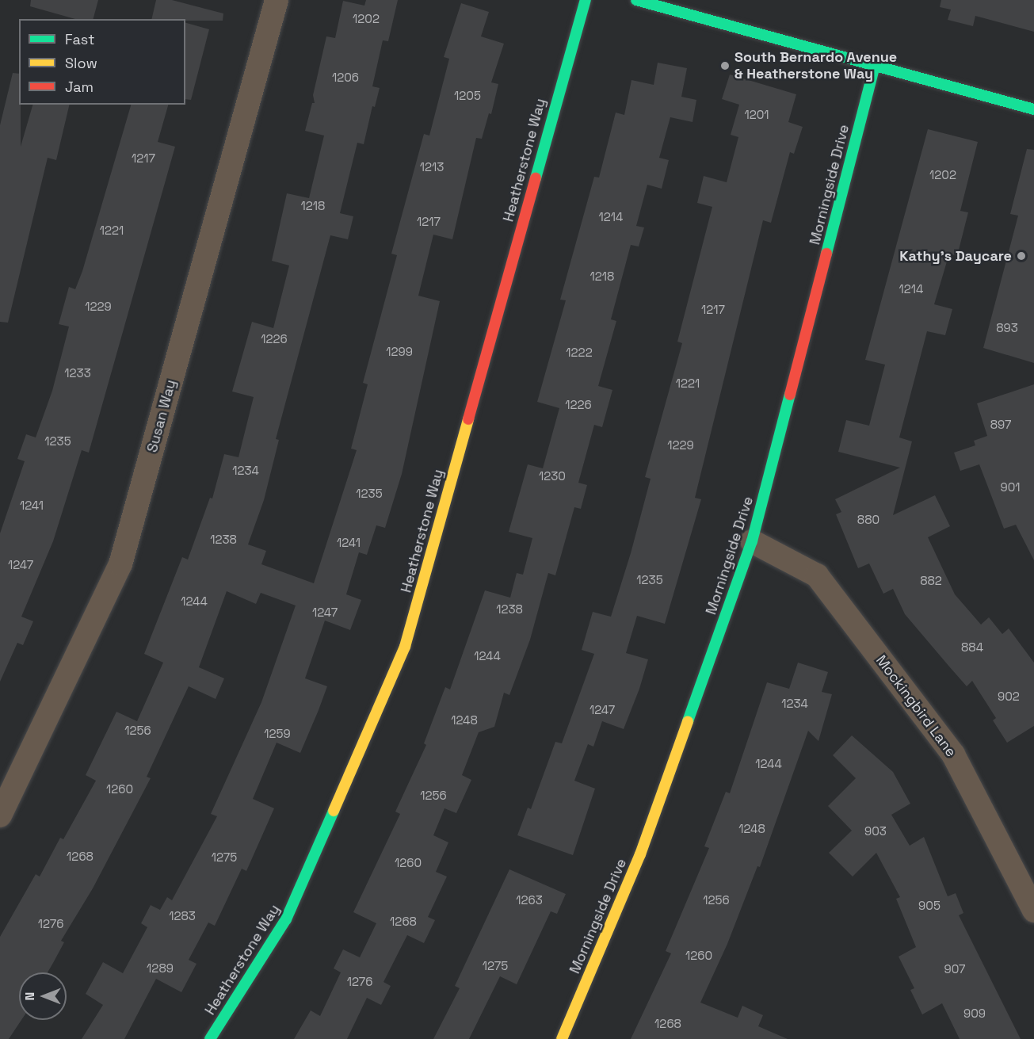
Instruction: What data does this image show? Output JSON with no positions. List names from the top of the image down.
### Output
{
  "streets": {
    "street": [
      "Heatherstone Way",
      "Morningside Drive",
      "Susan Way",
      "Mockingbird Lane"
    ]
  },
  "crossings": [
    ["Morningside Drive", "Mockingbird Lane"]
  ],
  "places": ["South Bernardo Avenue & Heatherstone Way", "Kathy's Daycare"],
  "house_numbers": [
    "1202",
    "1206",
    "1205",
    "1201",
    "1217",
    "1213",
    "1202",
    "1218",
    "1214",
    "1217",
    "1221",
    "1218",
    "1214",
    "1229",
    "1217",
    "893",
    "1226",
    "1299",
    "1222",
    "1233",
    "1221",
    "1226",
    "897",
    "1235",
    "1229",
    "1234",
    "1230",
    "901",
    "1235",
    "1241",
    "880",
    "1238",
    "1241",
    "1247",
    "1235",
    "882",
    "1244",
    "1238",
    "1247",
    "884",
    "1244",
    "902",
    "1234",
    "1247",
    "1248",
    "1256",
    "1259",
    "1244",
    "1260",
    "1256",
    "1248",
    "903",
    "1268",
    "1275",
    "1260",
    "1263",
    "1256",
    "905",
    "1283",
    "1268",
    "1276",
    "1260",
    "1275",
    "1289",
    "907",
    "1276",
    "909",
    "1268"
  ],
  "legend": ["Fast", "Slow", "Jam"],
  "north": "left"
}
